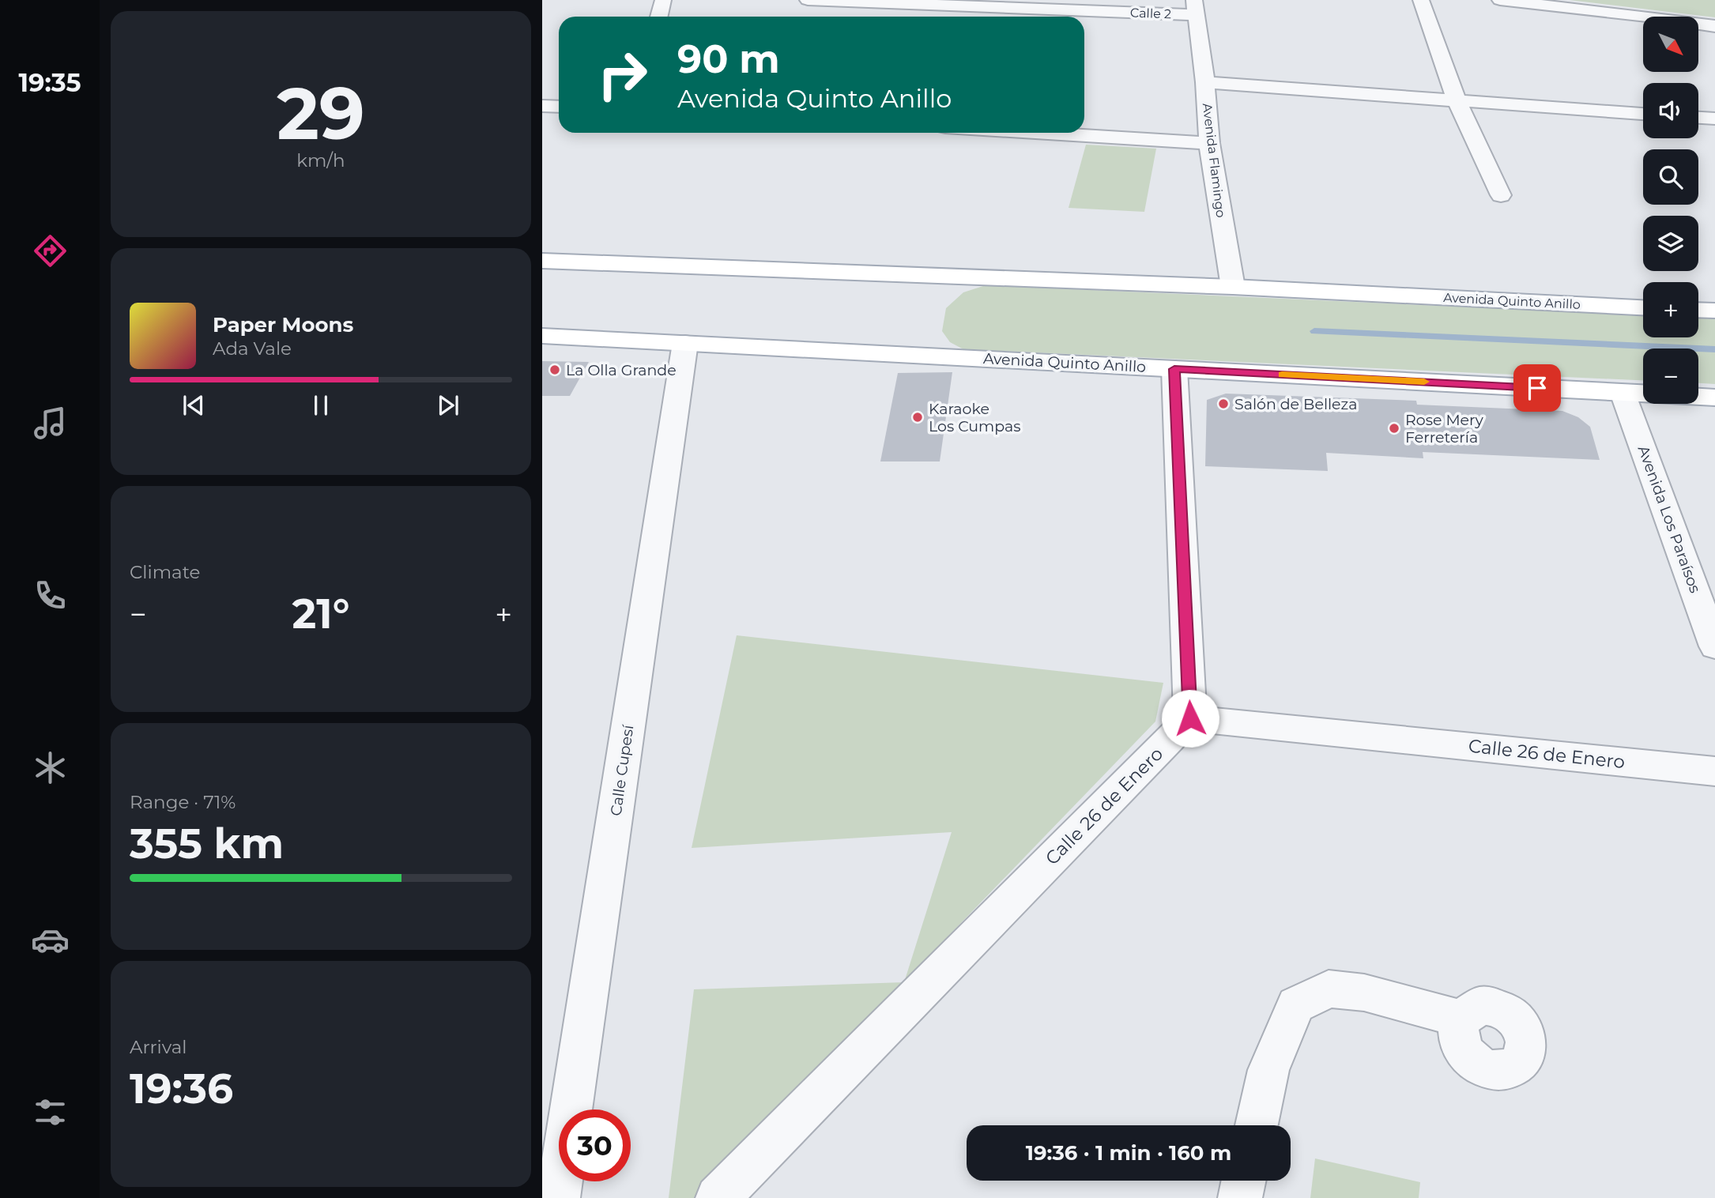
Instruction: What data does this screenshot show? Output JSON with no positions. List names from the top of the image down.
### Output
{
  "streets": {
    "main road": ["Avenida Quinto Anillo"],
    "street": [
      "Calle 2",
      "Avenida Flamingo",
      "Avenida Los Paraísos",
      "Calle 26 de Enero",
      "Calle Cupesí"
    ]
  },
  "crossings": [
    ["Calle 2", "Avenida Flamingo"],
    ["Avenida Flamingo", "Avenida Quinto Anillo"],
    ["Avenida Quinto Anillo", "Avenida Los Paraísos"],
    ["Avenida Quinto Anillo", "Calle Cupesí"]
  ],
  "places": [
    "La Olla Grande",
    "Salón de Belleza",
    "Karaoke Los Cumpas",
    "Rose Mery Ferretería"
  ],
  "north": "bottom right",
  "page": {
    "tabs": "19:35",
    "tile": [
      ["29", "km/h"],
      "Climate",
      ["Range · 71%", "355 km"],
      ["Arrival", "19:36"]
    ],
    "map_buttons": ["+", "−"],
    "turn": ["90 m", "Avenida Quinto Anillo"],
    "song": ["Paper Moons", "Ada Vale"],
    "heat": ["−", "21°", "+"],
    "limit": "30",
    "trip": "19:36 · 1 min · 160 m"
  }
}
